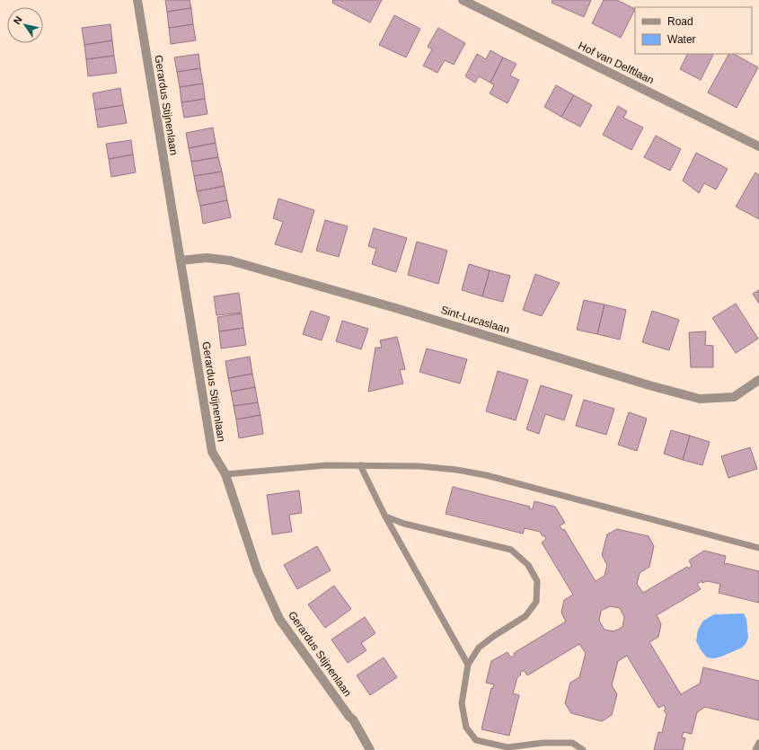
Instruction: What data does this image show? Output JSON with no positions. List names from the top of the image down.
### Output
{
  "streets": {
    "street": ["Hof van Delftlaan", "Gerardus Stijnenlaan", "Sint-Lucaslaan"]
  },
  "crossings": [
    ["Gerardus Stijnenlaan", "Sint-Lucaslaan"]
  ],
  "legend": ["Road", "Water"],
  "north": "top left"
}
